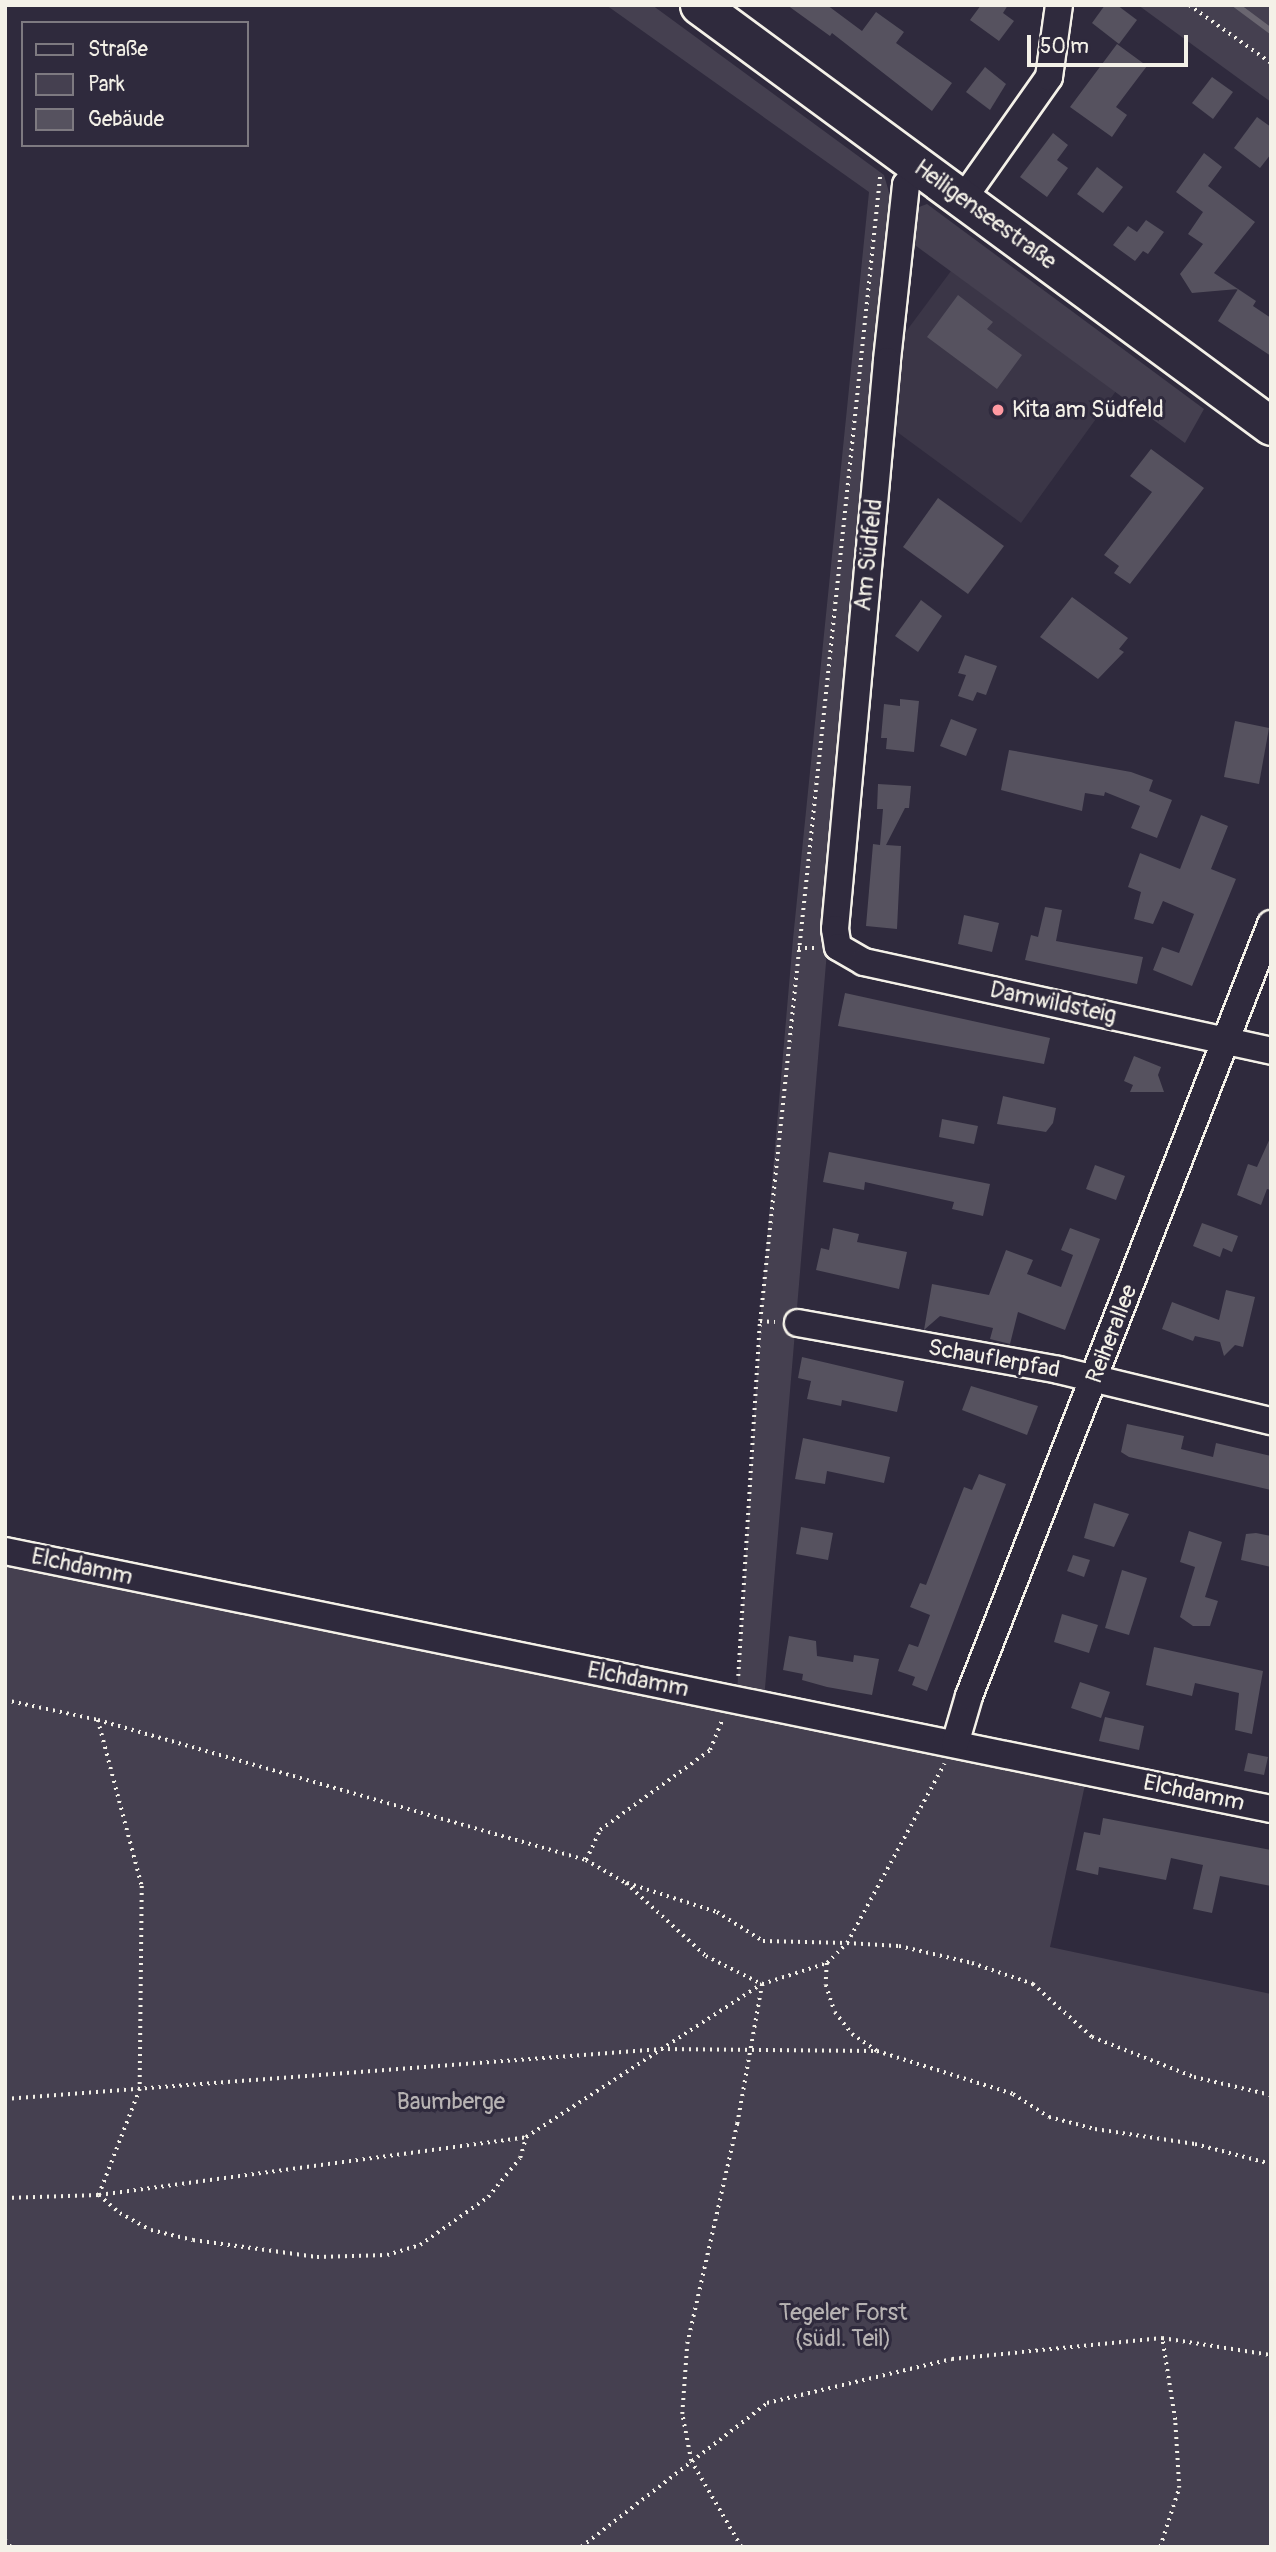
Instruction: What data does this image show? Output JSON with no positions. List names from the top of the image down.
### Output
{
  "streets": {
    "main road": ["Heiligenseestraße"],
    "street": [
      "Am Südfeld",
      "Damwildsteig",
      "Reiherallee",
      "Schauflerpfad",
      "Elchdamm"
    ]
  },
  "crossings": [
    ["Heiligenseestraße", "Am Südfeld"],
    ["Am Südfeld", "Damwildsteig"],
    ["Damwildsteig", "Reiherallee"],
    ["Reiherallee", "Schauflerpfad"],
    ["Reiherallee", "Elchdamm"]
  ],
  "parks": ["Baumberge", "Tegeler Forst (südl. Teil)"],
  "places": ["Kita am Südfeld"],
  "legend": ["Straße", "Park", "Gebäude"],
  "scale_bar": "50 m"
}
